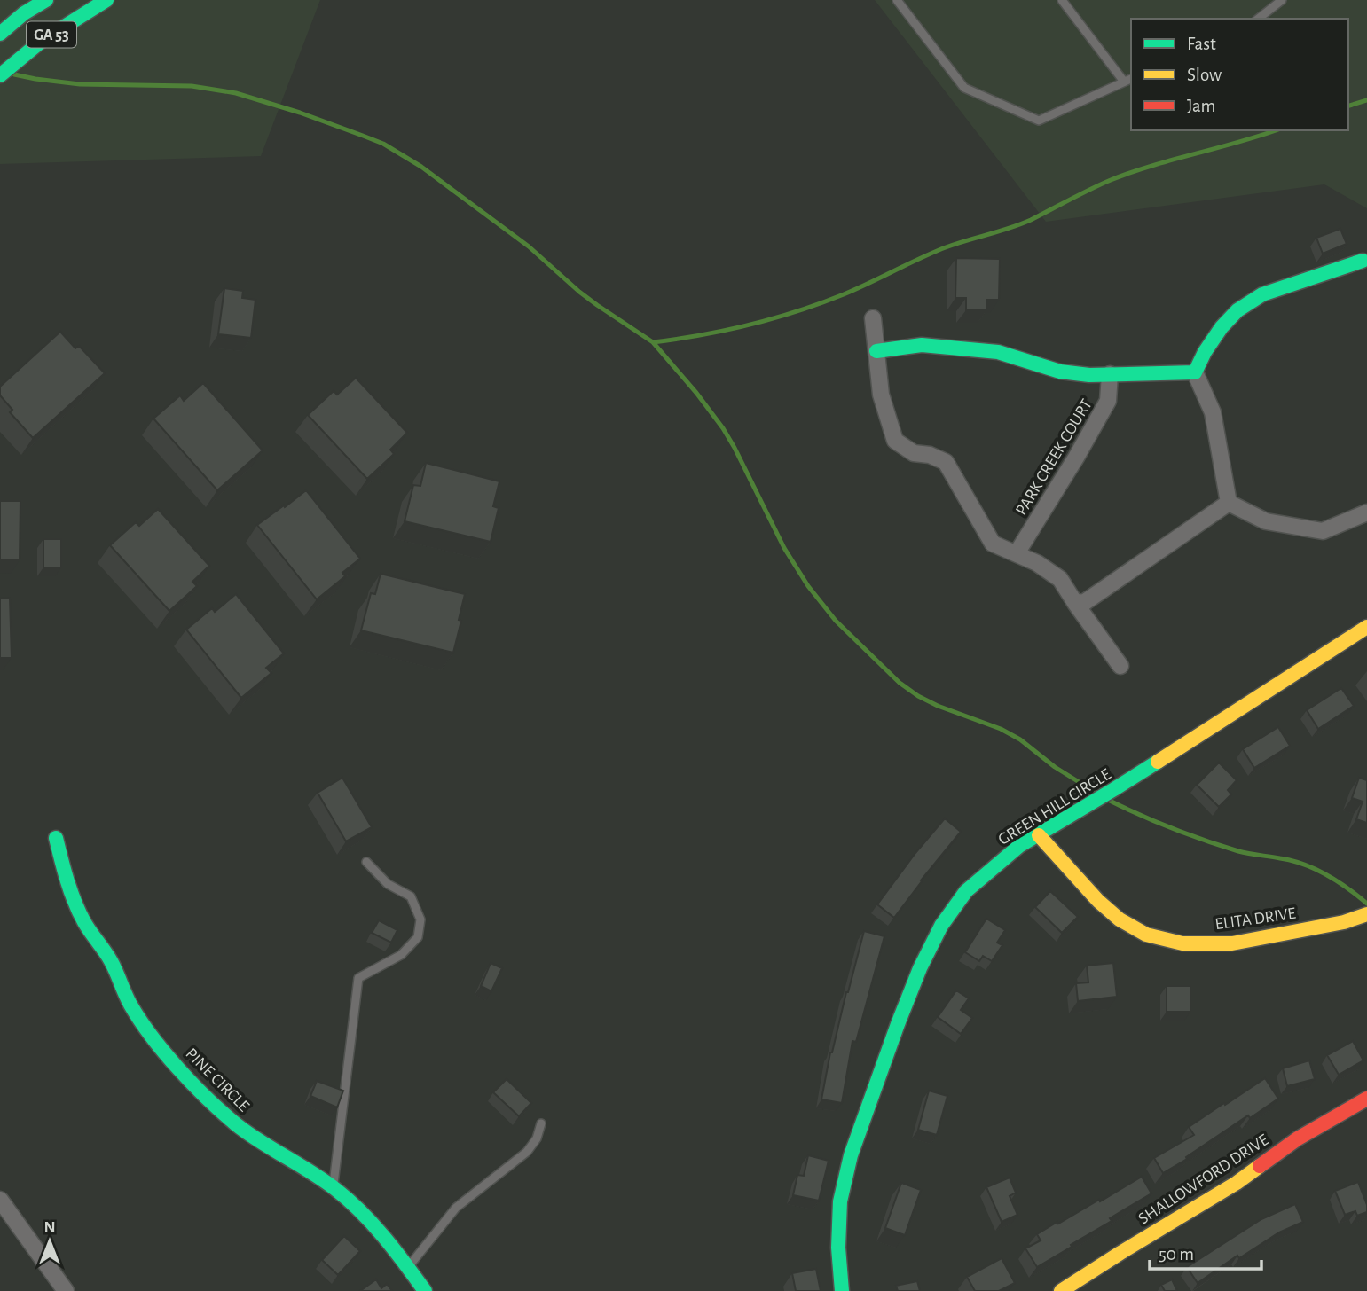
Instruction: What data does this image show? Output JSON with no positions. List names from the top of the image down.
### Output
{
  "streets": {
    "street": [
      "GA 53",
      "PARK CREEK COURT",
      "GREEN HILL CIRCLE",
      "ELITA DRIVE",
      "PINE CIRCLE",
      "SHALLOWFORD DRIVE"
    ]
  },
  "crossings": [
    ["GREEN HILL CIRCLE", "ELITA DRIVE"]
  ],
  "legend": ["Fast", "Slow", "Jam"],
  "scale_bar": "50 m",
  "north": "top"
}
